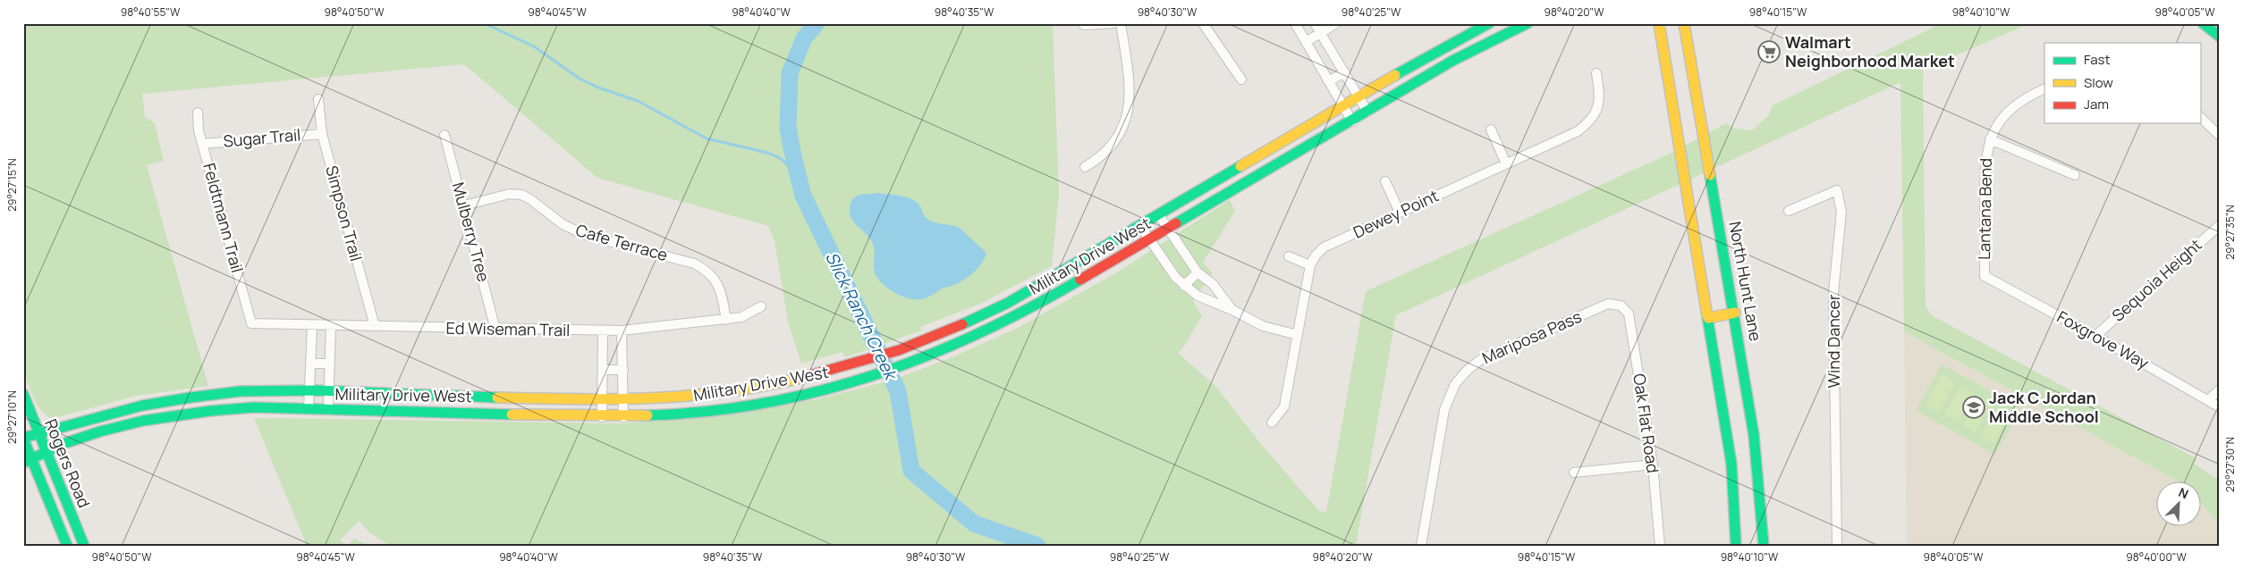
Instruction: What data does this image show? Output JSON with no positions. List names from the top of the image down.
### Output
{
  "streets": {
    "main road": ["Military Drive West", "North Hunt Lane", "Rogers Road"],
    "street": [
      "Sugar Trail",
      "Lantana Bend",
      "Simpson Trail",
      "Dewey Point",
      "Feldtmann Trail",
      "Mulberry Tree",
      "Cafe Terrace",
      "Sequoia Height",
      "Ed Wiseman Trail",
      "Mariposa Pass",
      "Foxgrove Way",
      "Wind Dancer",
      "Oak Flat Road"
    ]
  },
  "crossings": [
    ["Sugar Trail", "Simpson Trail"],
    ["Sugar Trail", "Feldtmann Trail"],
    ["Lantana Bend", "Foxgrove Way"],
    ["Simpson Trail", "Ed Wiseman Trail"],
    ["Feldtmann Trail", "Ed Wiseman Trail"],
    ["Mulberry Tree", "Cafe Terrace"],
    ["Mulberry Tree", "Ed Wiseman Trail"],
    ["Cafe Terrace", "Ed Wiseman Trail"],
    ["Military Drive West", "Rogers Road"],
    ["Sequoia Height", "Foxgrove Way"],
    ["Mariposa Pass", "Oak Flat Road"]
  ],
  "water": ["Slick Ranch Creek"],
  "places": {
    "supermarket": ["Walmart Neighborhood Market"],
    "school or university": ["Jack C Jordan Middle School"]
  },
  "legend": ["Fast", "Slow", "Jam"],
  "north": "top right",
  "coordinates": [
    "98°40'55\"W",
    "98°40'50\"W",
    "98°40'45\"W",
    "98°40'40\"W",
    "98°40'35\"W",
    "98°40'30\"W",
    "98°40'25\"W",
    "98°40'20\"W",
    "98°40'15\"W",
    "98°40'10\"W",
    "98°40'05\"W",
    "29°27'15\"N",
    "29°27'35\"N",
    "29°27'10\"N",
    "29°27'30\"N",
    "98°40'00\"W"
  ]
}
